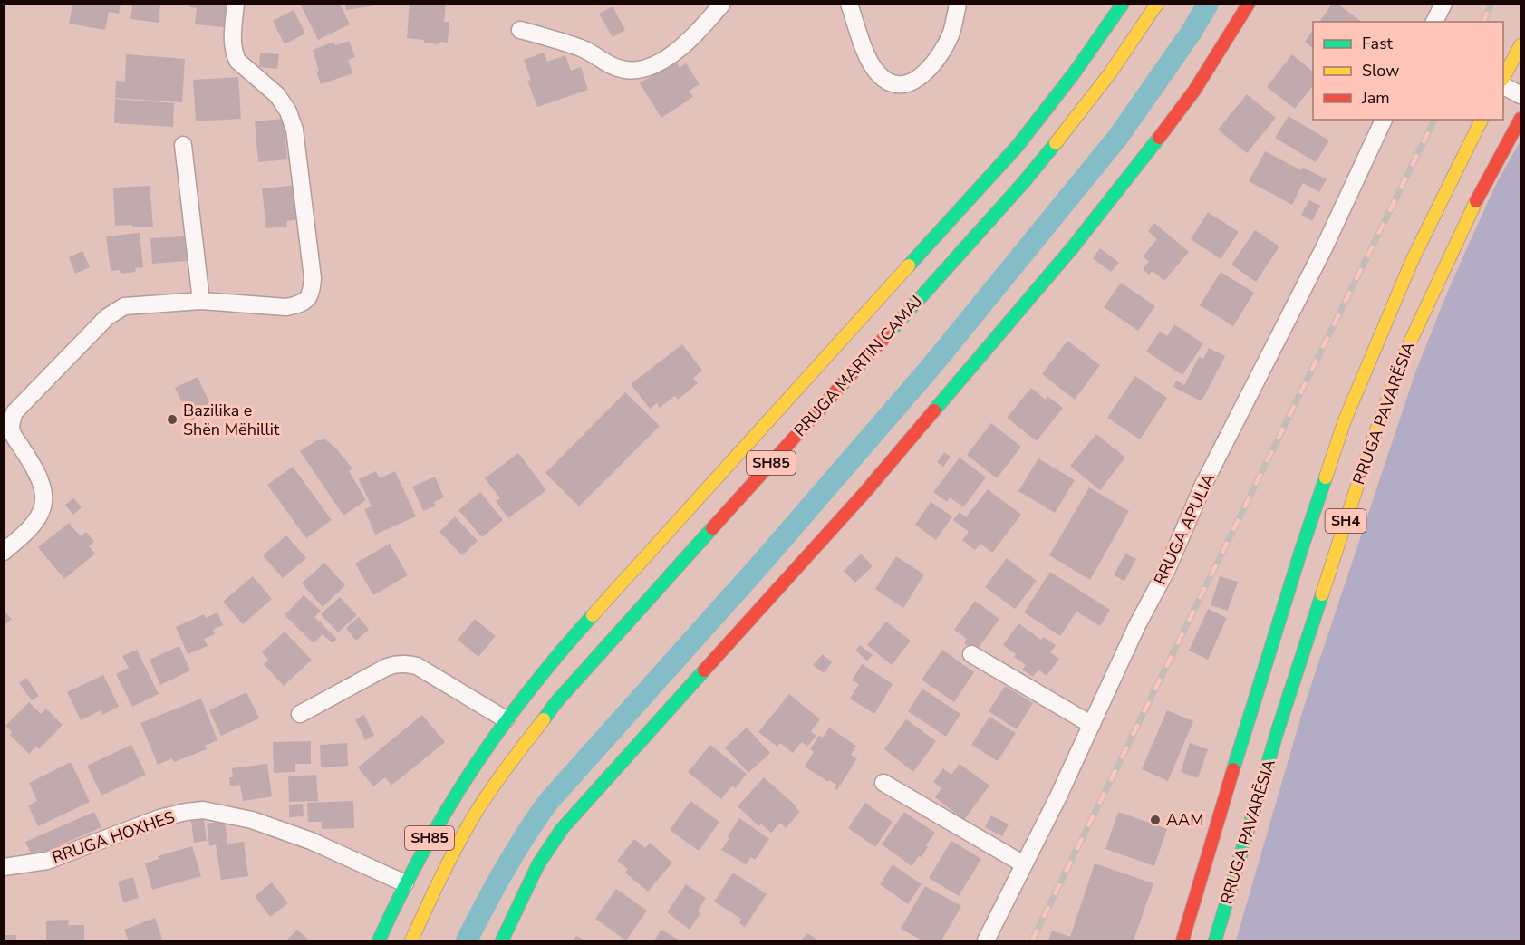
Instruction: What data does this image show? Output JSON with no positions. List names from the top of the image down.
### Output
{
  "streets": {
    "main road": [
      "RRUGA MARTIN CAMAJ",
      "RRUGA PAVARËSIA",
      "SH85",
      "SH4"
    ],
    "street": ["RRUGA APULIA", "RRUGA HOXHES"]
  },
  "crossings": [
    ["RRUGA MARTIN CAMAJ", "RRUGA HOXHES"]
  ],
  "places": ["Bazilika e Shën Mëhillit", "AAM"],
  "legend": ["Fast", "Slow", "Jam"]
}
